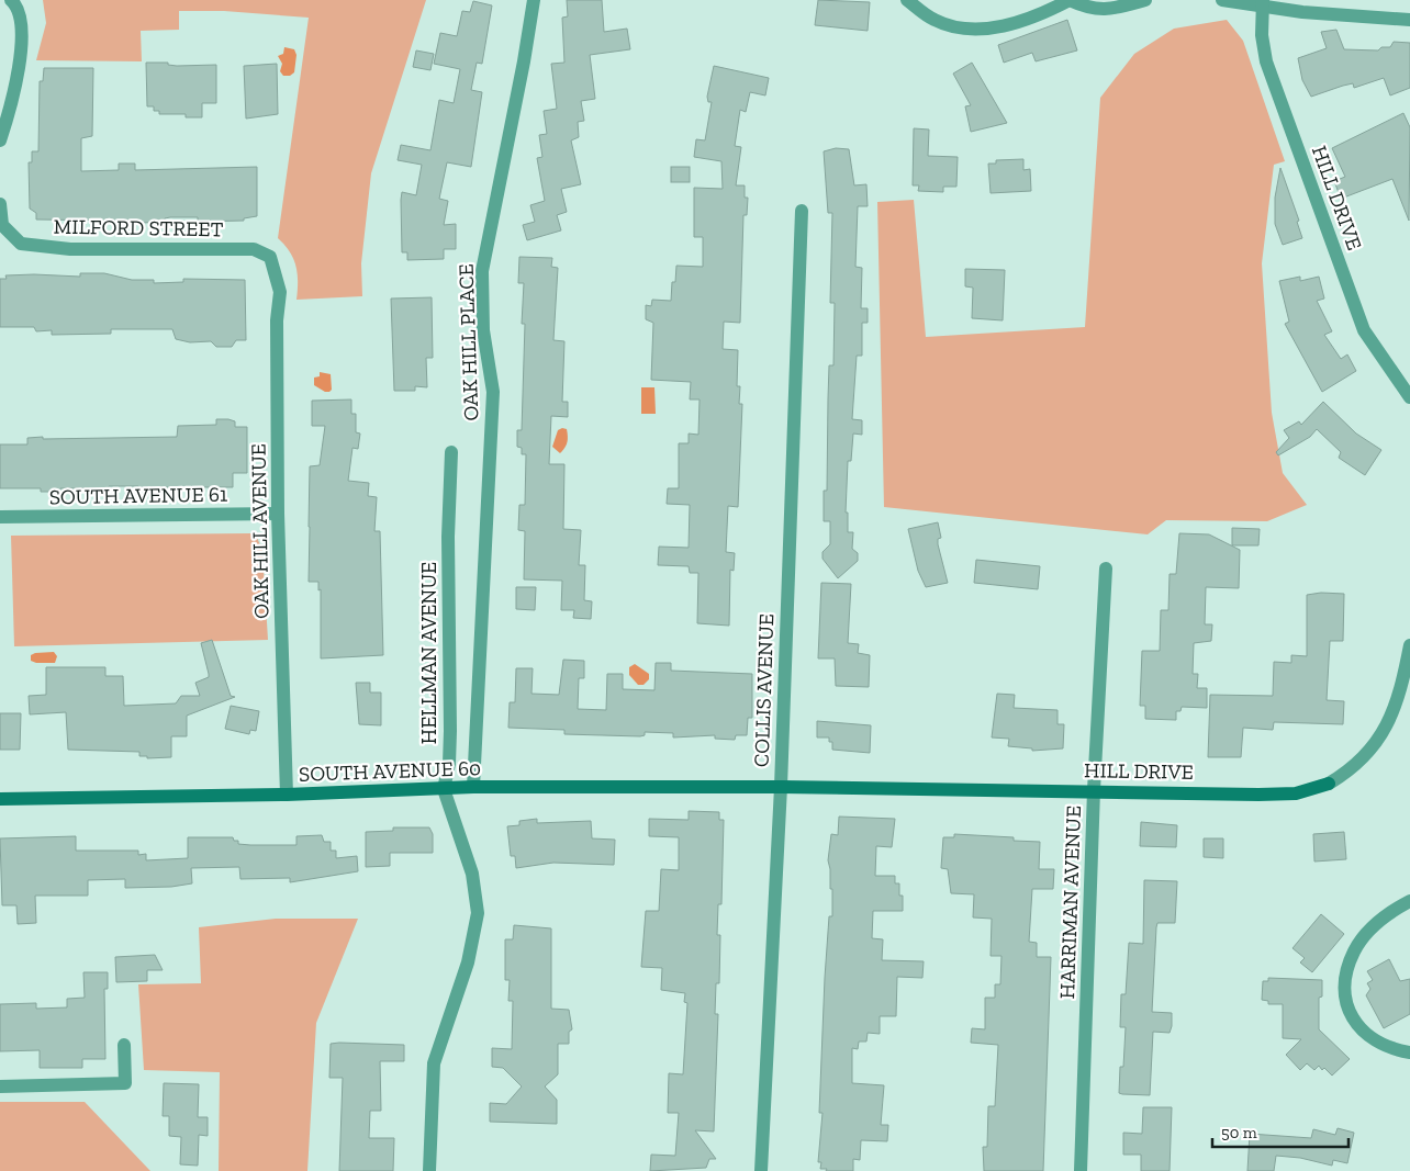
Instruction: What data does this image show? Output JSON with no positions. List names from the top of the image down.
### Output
{
  "streets": {
    "street": [
      "HILL DRIVE",
      "MILFORD STREET",
      "OAK HILL PLACE",
      "SOUTH AVENUE 61",
      "OAK HILL AVENUE",
      "HELLMAN AVENUE",
      "COLLIS AVENUE",
      "SOUTH AVENUE 60",
      "HARRIMAN AVENUE"
    ]
  },
  "crossings": [
    ["HILL DRIVE", "COLLIS AVENUE"],
    ["HILL DRIVE", "SOUTH AVENUE 60"],
    ["HILL DRIVE", "HARRIMAN AVENUE"],
    ["MILFORD STREET", "OAK HILL AVENUE"],
    ["OAK HILL PLACE", "SOUTH AVENUE 60"],
    ["SOUTH AVENUE 61", "OAK HILL AVENUE"],
    ["OAK HILL AVENUE", "SOUTH AVENUE 60"],
    ["HELLMAN AVENUE", "SOUTH AVENUE 60"],
    ["COLLIS AVENUE", "SOUTH AVENUE 60"]
  ],
  "scale_bar": "50 m"
}
